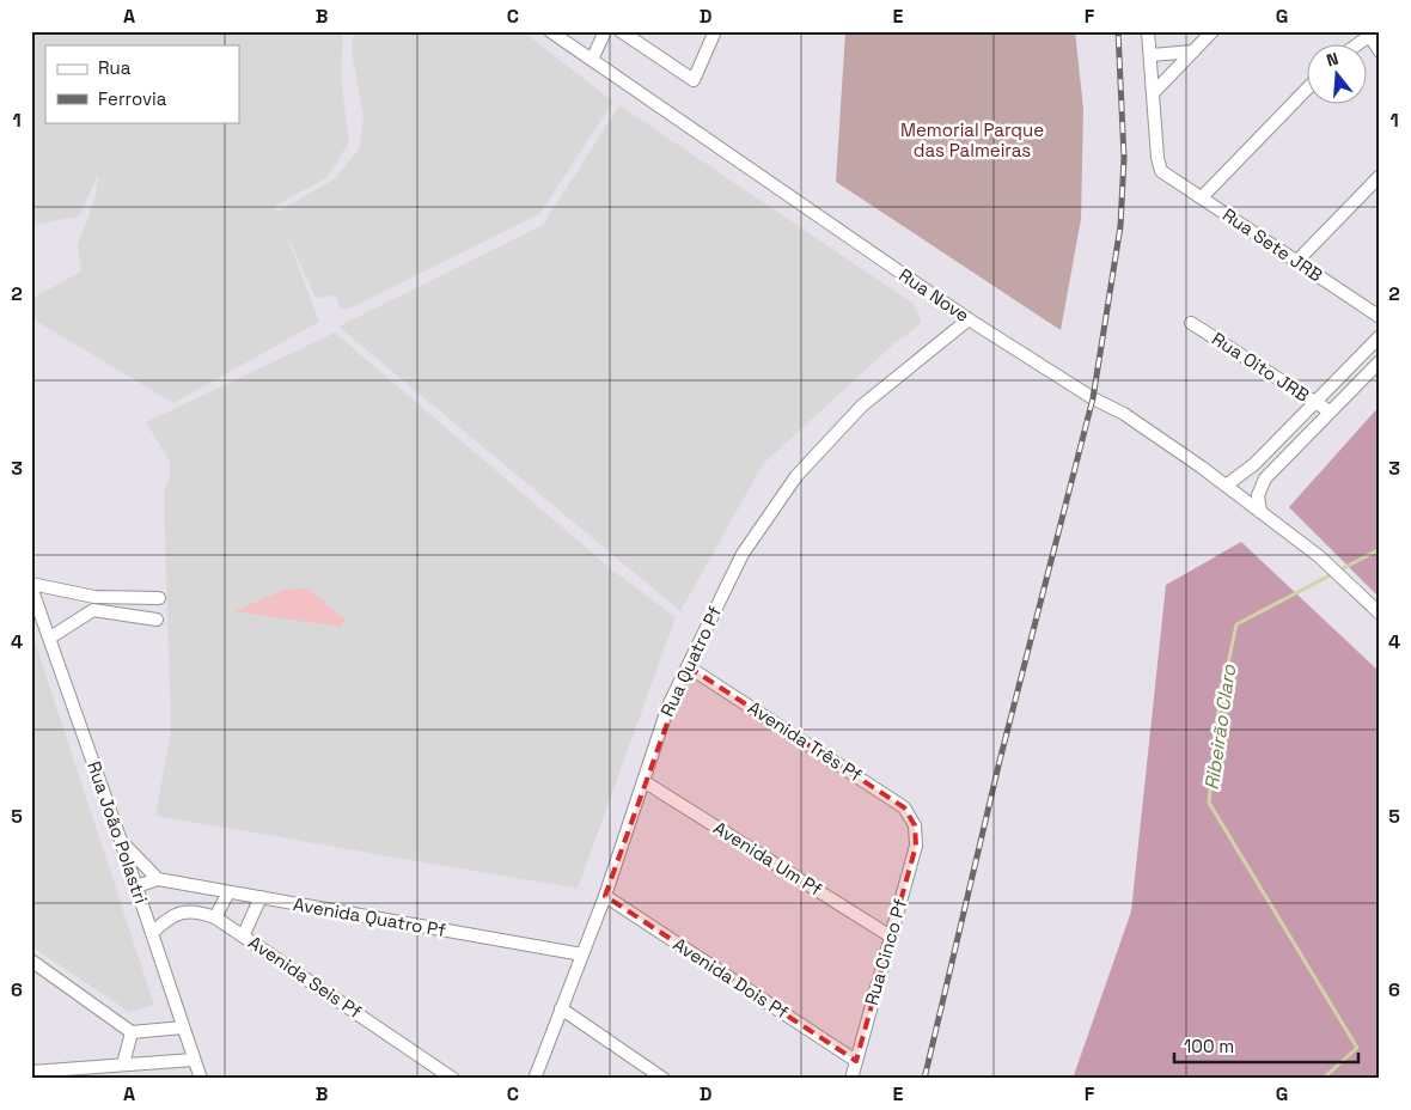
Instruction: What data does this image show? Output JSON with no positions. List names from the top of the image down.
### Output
{
  "streets": {
    "street": [
      "Rua Sete JRB",
      "Rua Nove",
      "Rua Oito JRB",
      "Rua Quatro Pf",
      "Avenida Três Pf",
      "Rua João Polastri",
      "Avenida Um Pf",
      "Avenida Quatro Pf",
      "Rua Cinco Pf",
      "Avenida Seis Pf",
      "Avenida Dois Pf"
    ]
  },
  "crossings": [
    ["Rua Nove", "Rua Quatro Pf"],
    ["Rua Quatro Pf", "Avenida Três Pf"],
    ["Rua Quatro Pf", "Avenida Um Pf"],
    ["Rua Quatro Pf", "Avenida Quatro Pf"],
    ["Rua Quatro Pf", "Avenida Dois Pf"],
    ["Avenida Três Pf", "Rua Cinco Pf"],
    ["Rua João Polastri", "Avenida Quatro Pf"],
    ["Rua João Polastri", "Avenida Seis Pf"],
    ["Avenida Um Pf", "Rua Cinco Pf"],
    ["Rua Cinco Pf", "Avenida Dois Pf"]
  ],
  "water": ["Ribeirão Claro"],
  "parks": ["Memorial Parque das Palmeiras"],
  "legend": ["Rua", "Ferrovia"],
  "scale_bar": "100 m",
  "north": "top",
  "grid": {
    "columns": [
      "A",
      "B",
      "C",
      "D",
      "E",
      "F",
      "G"
    ],
    "rows": [
      "1",
      "2",
      "3",
      "4",
      "5",
      "6"
    ]
  }
}
